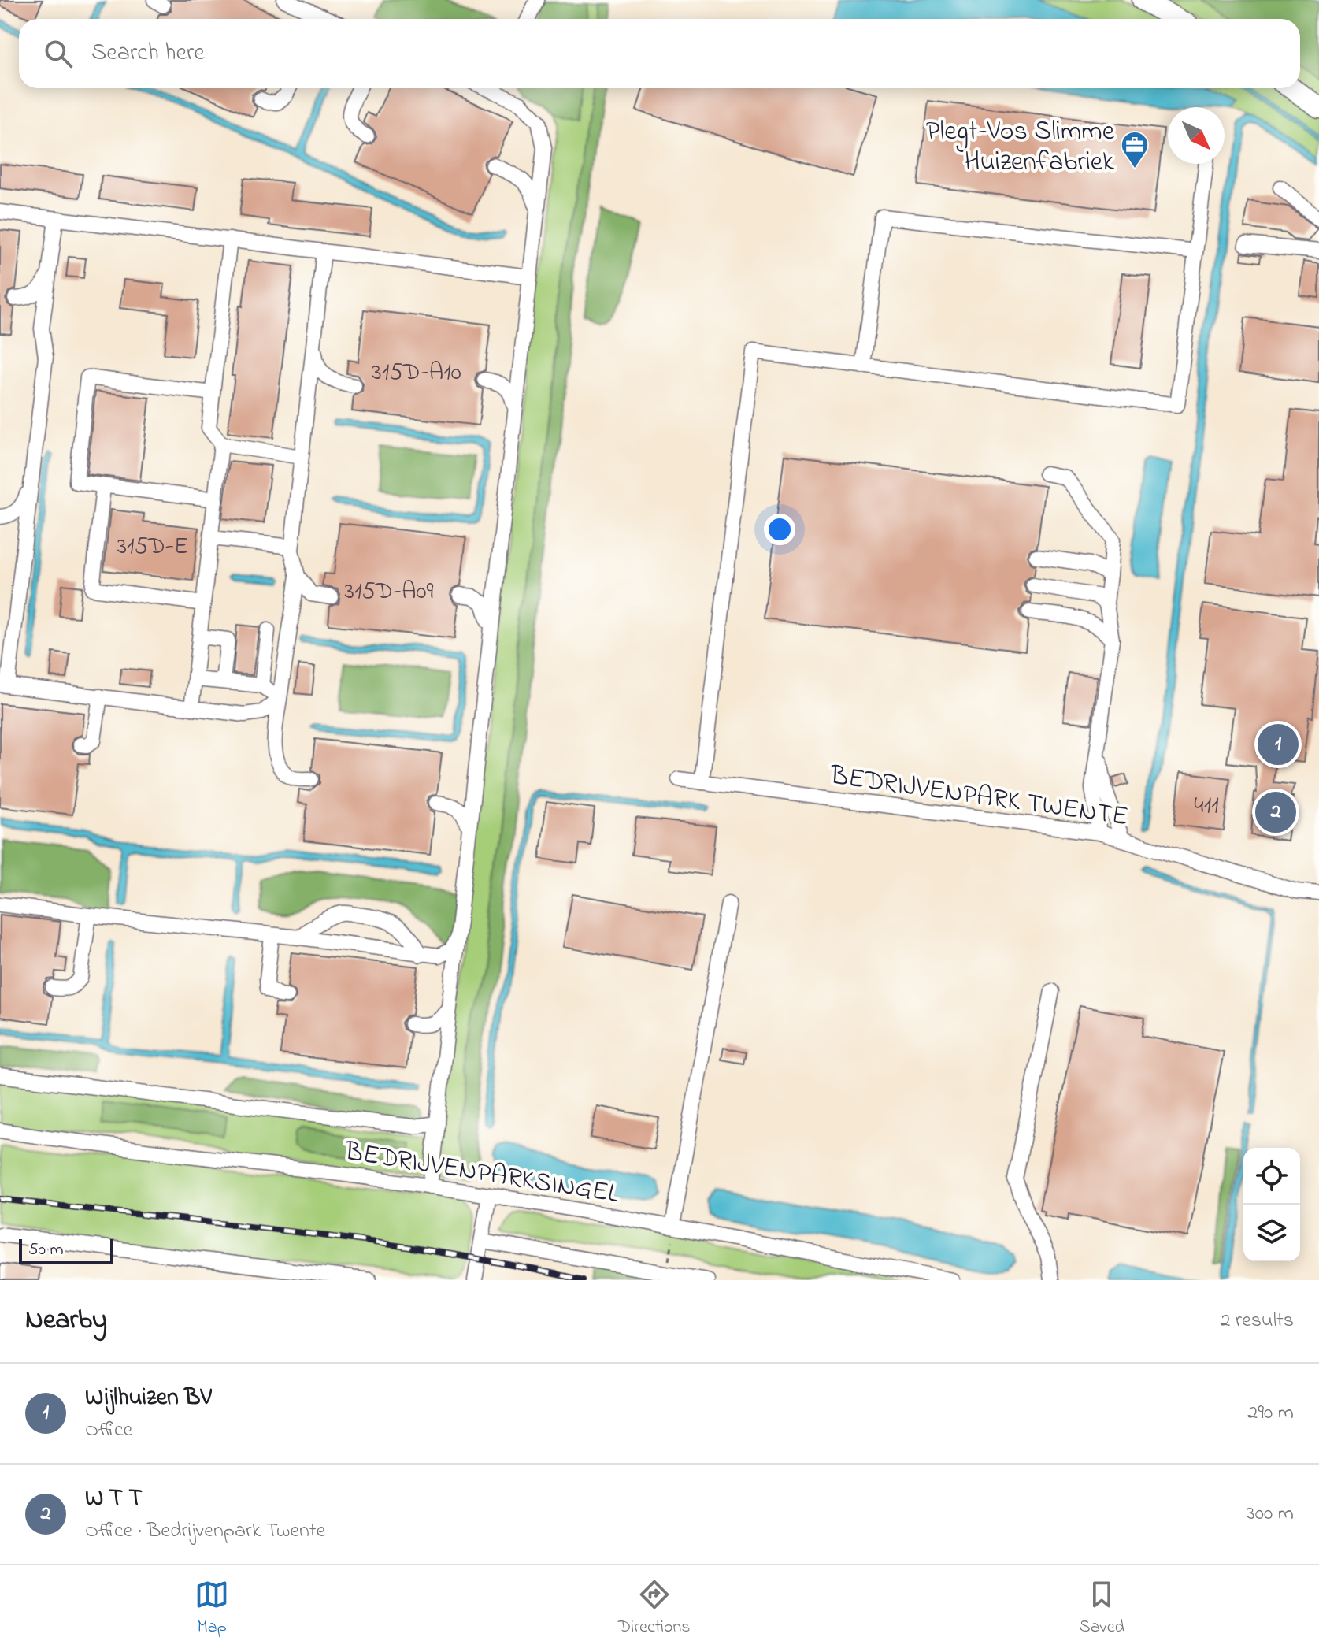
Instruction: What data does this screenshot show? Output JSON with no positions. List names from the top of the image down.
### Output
{
  "streets": {
    "street": ["BEDRIJVENPARK TWENTE", "BEDRIJVENPARKSINGEL"]
  },
  "places": {
    "office": ["Plegt-Vos Slimme Huizenfabriek"]
  },
  "house_numbers": [
    "315D-A10",
    "315D-E",
    "315D-A09",
    "411"
  ],
  "scale_bar": "50 m",
  "north": "bottom right",
  "page": {
    "search": "Search here",
    "pins": ["1", "2"],
    "scale": "50 m",
    "heading": ["Nearby", "2 results"],
    "list": [
      {
        "mark": "1",
        "name": "Wijlhuizen BV",
        "note": "Office",
        "value": "290 m"
      },
      {
        "mark": "2",
        "name": "W T T",
        "note": "Office · Bedrijvenpark Twente",
        "value": "300 m"
      }
    ],
    "nav": ["Map", "Directions", "Saved"]
  }
}
